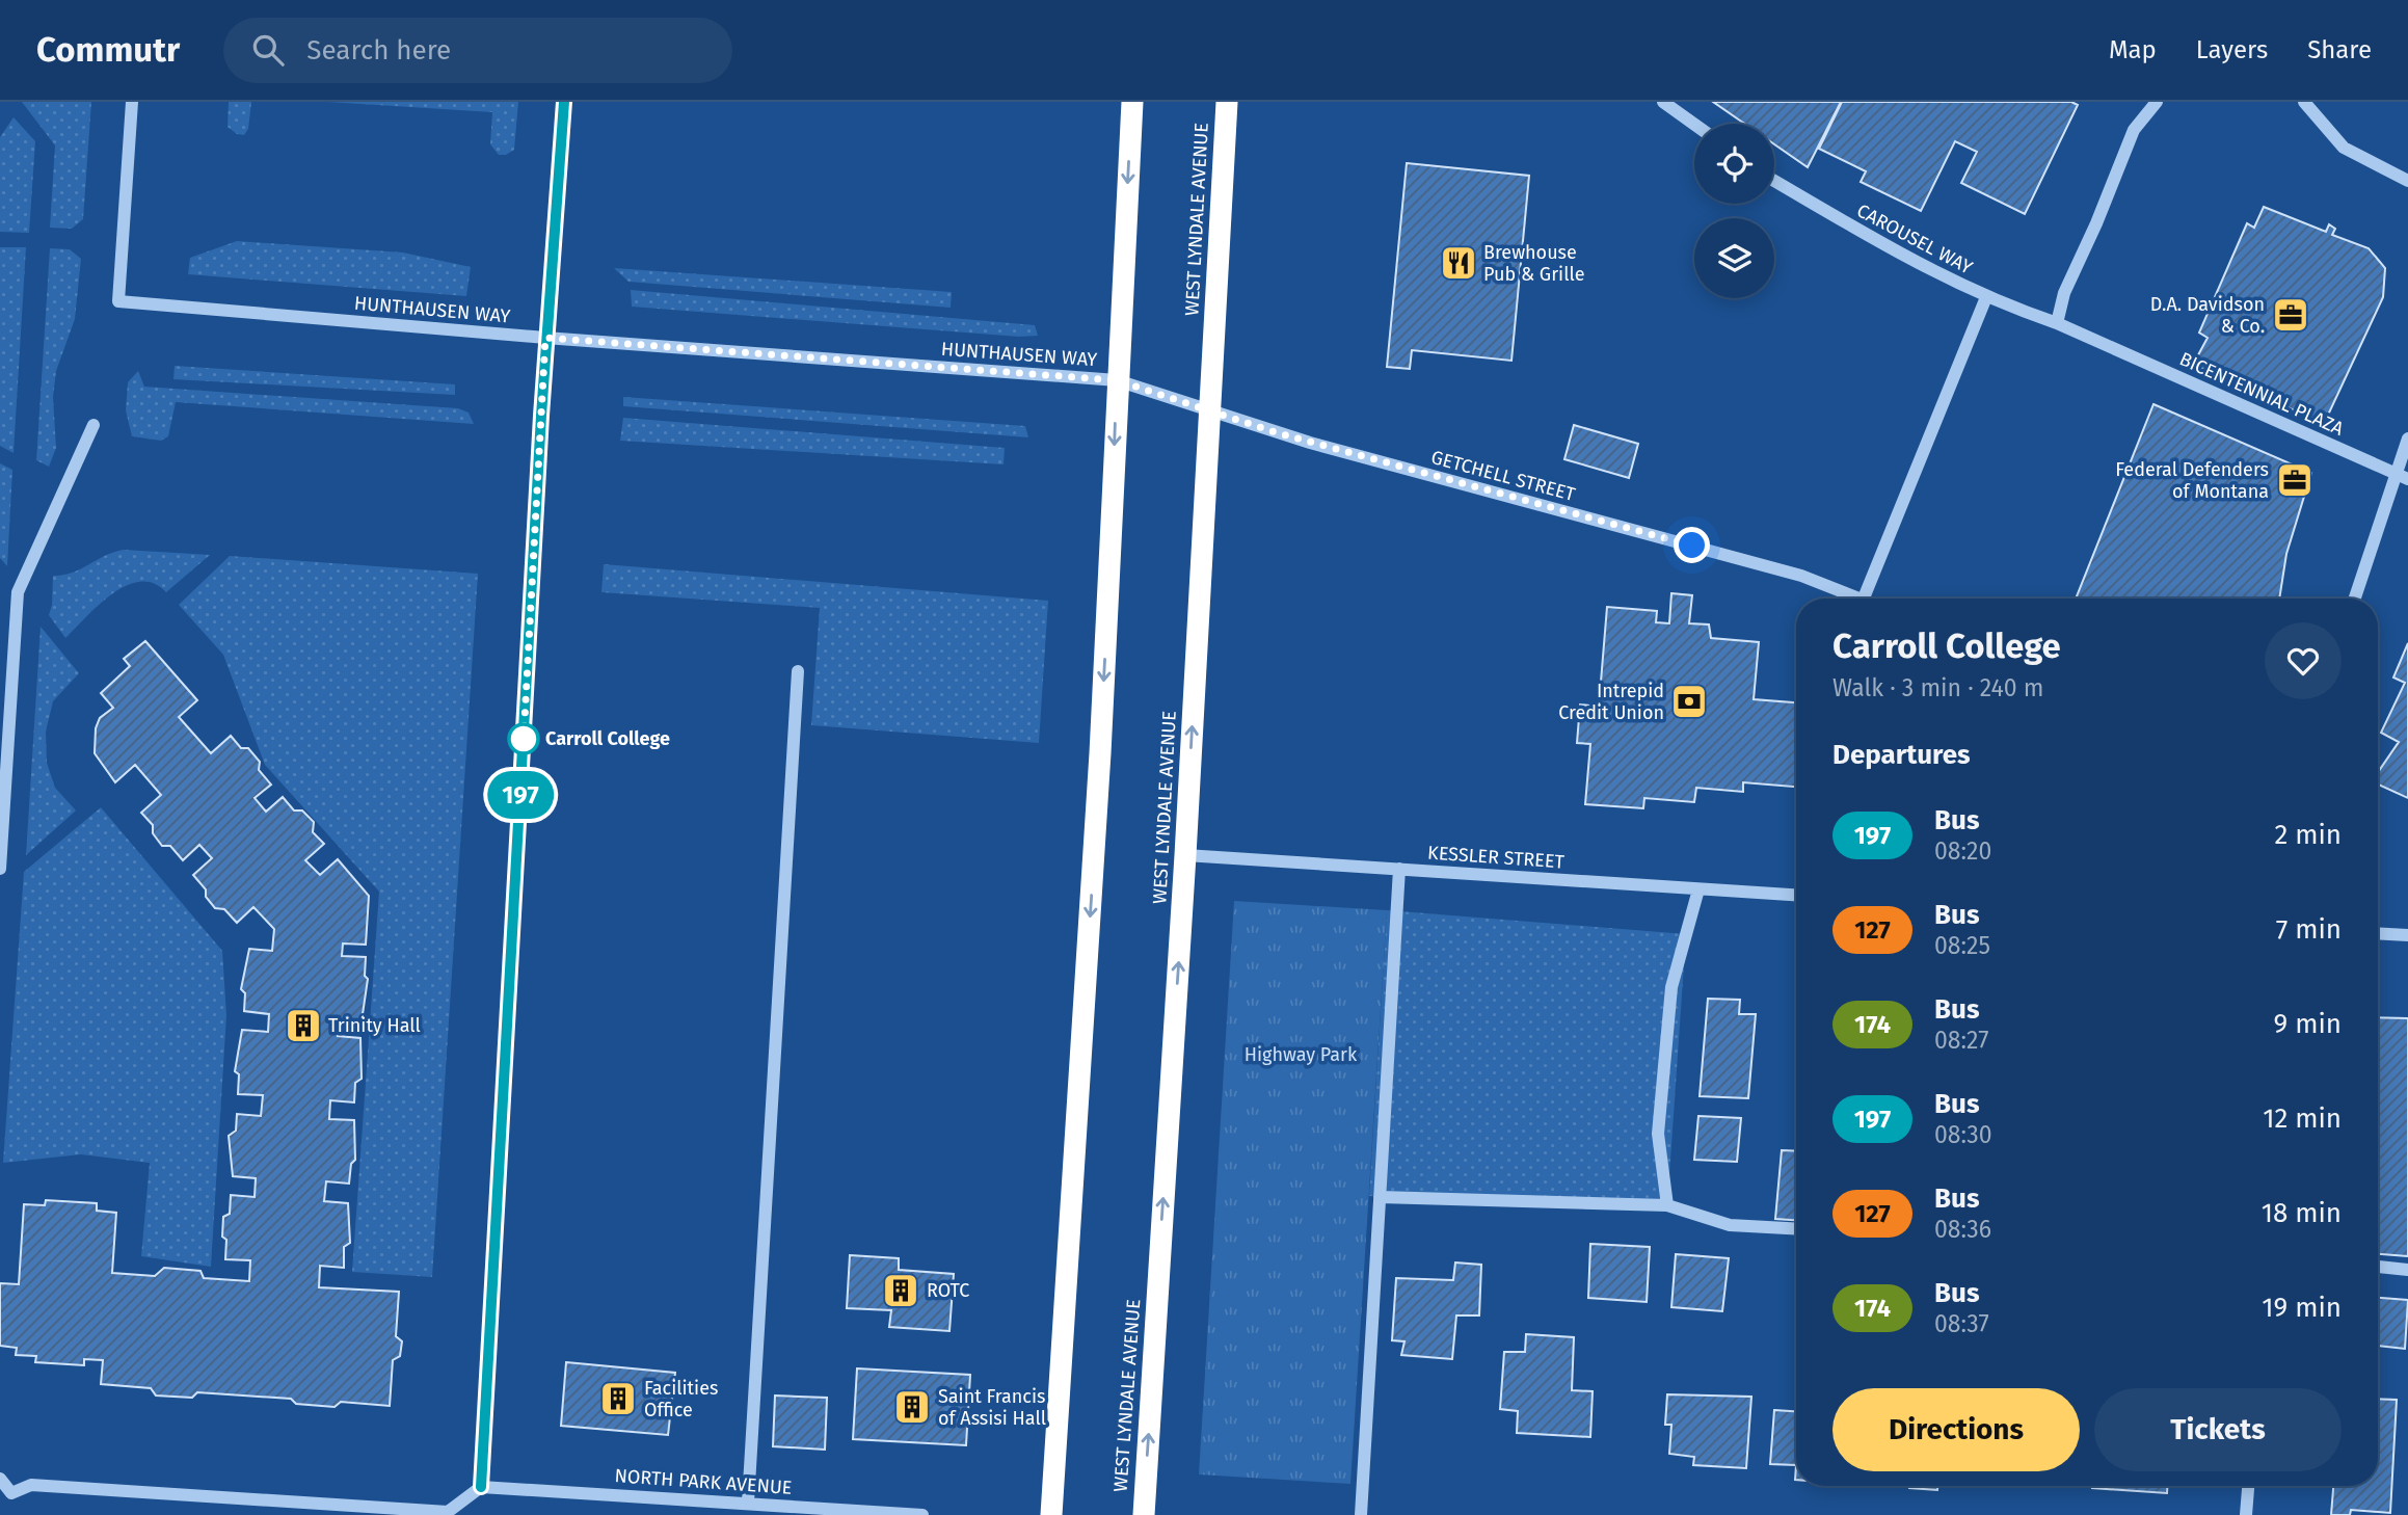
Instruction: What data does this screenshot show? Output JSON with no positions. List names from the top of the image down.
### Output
{
  "streets": {
    "highway": ["WEST LYNDALE AVENUE"],
    "street": [
      "CAROUSEL WAY",
      "HUNTHAUSEN WAY",
      "BICENTENNIAL PLAZA",
      "GETCHELL STREET",
      "KESSLER STREET",
      "NORTH PARK AVENUE"
    ]
  },
  "crossings": [
    ["WEST LYNDALE AVENUE", "GETCHELL STREET"],
    ["WEST LYNDALE AVENUE", "KESSLER STREET"],
    ["CAROUSEL WAY", "BICENTENNIAL PLAZA"],
    ["HUNTHAUSEN WAY", "GETCHELL STREET"]
  ],
  "parks": ["Highway Park"],
  "places": {
    "restaurant": ["Brewhouse Pub & Grille"],
    "office": ["D.A. Davidson & Co.", "Federal Defenders of Montana"],
    "bank": ["Intrepid Credit Union"],
    "other": ["Carroll College"],
    "building": [
      "Trinity Hall",
      "ROTC",
      "Facilities Office",
      "Saint Francis of Assisi Hall"
    ]
  },
  "lines": ["bus line 197"],
  "page": {
    "header": "Commutr",
    "search": "Search here",
    "nav": ["Map", "Layers", "Share"],
    "on_map": "197",
    "heading": [
      ["Carroll College", "Walk · 3 min · 240 m"],
      "Departures"
    ],
    "list": [
      {
        "mark": "197",
        "name": "Bus",
        "note": "08:20",
        "value": "2 min"
      },
      {
        "mark": "127",
        "name": "Bus",
        "note": "08:25",
        "value": "7 min"
      },
      {
        "mark": "174",
        "name": "Bus",
        "note": "08:27",
        "value": "9 min"
      },
      {
        "mark": "197",
        "name": "Bus",
        "note": "08:30",
        "value": "12 min"
      },
      {
        "mark": "127",
        "name": "Bus",
        "note": "08:36",
        "value": "18 min"
      },
      {
        "mark": "174",
        "name": "Bus",
        "note": "08:37",
        "value": "19 min"
      }
    ],
    "buttons": ["Directions", "Tickets"]
  }
}
